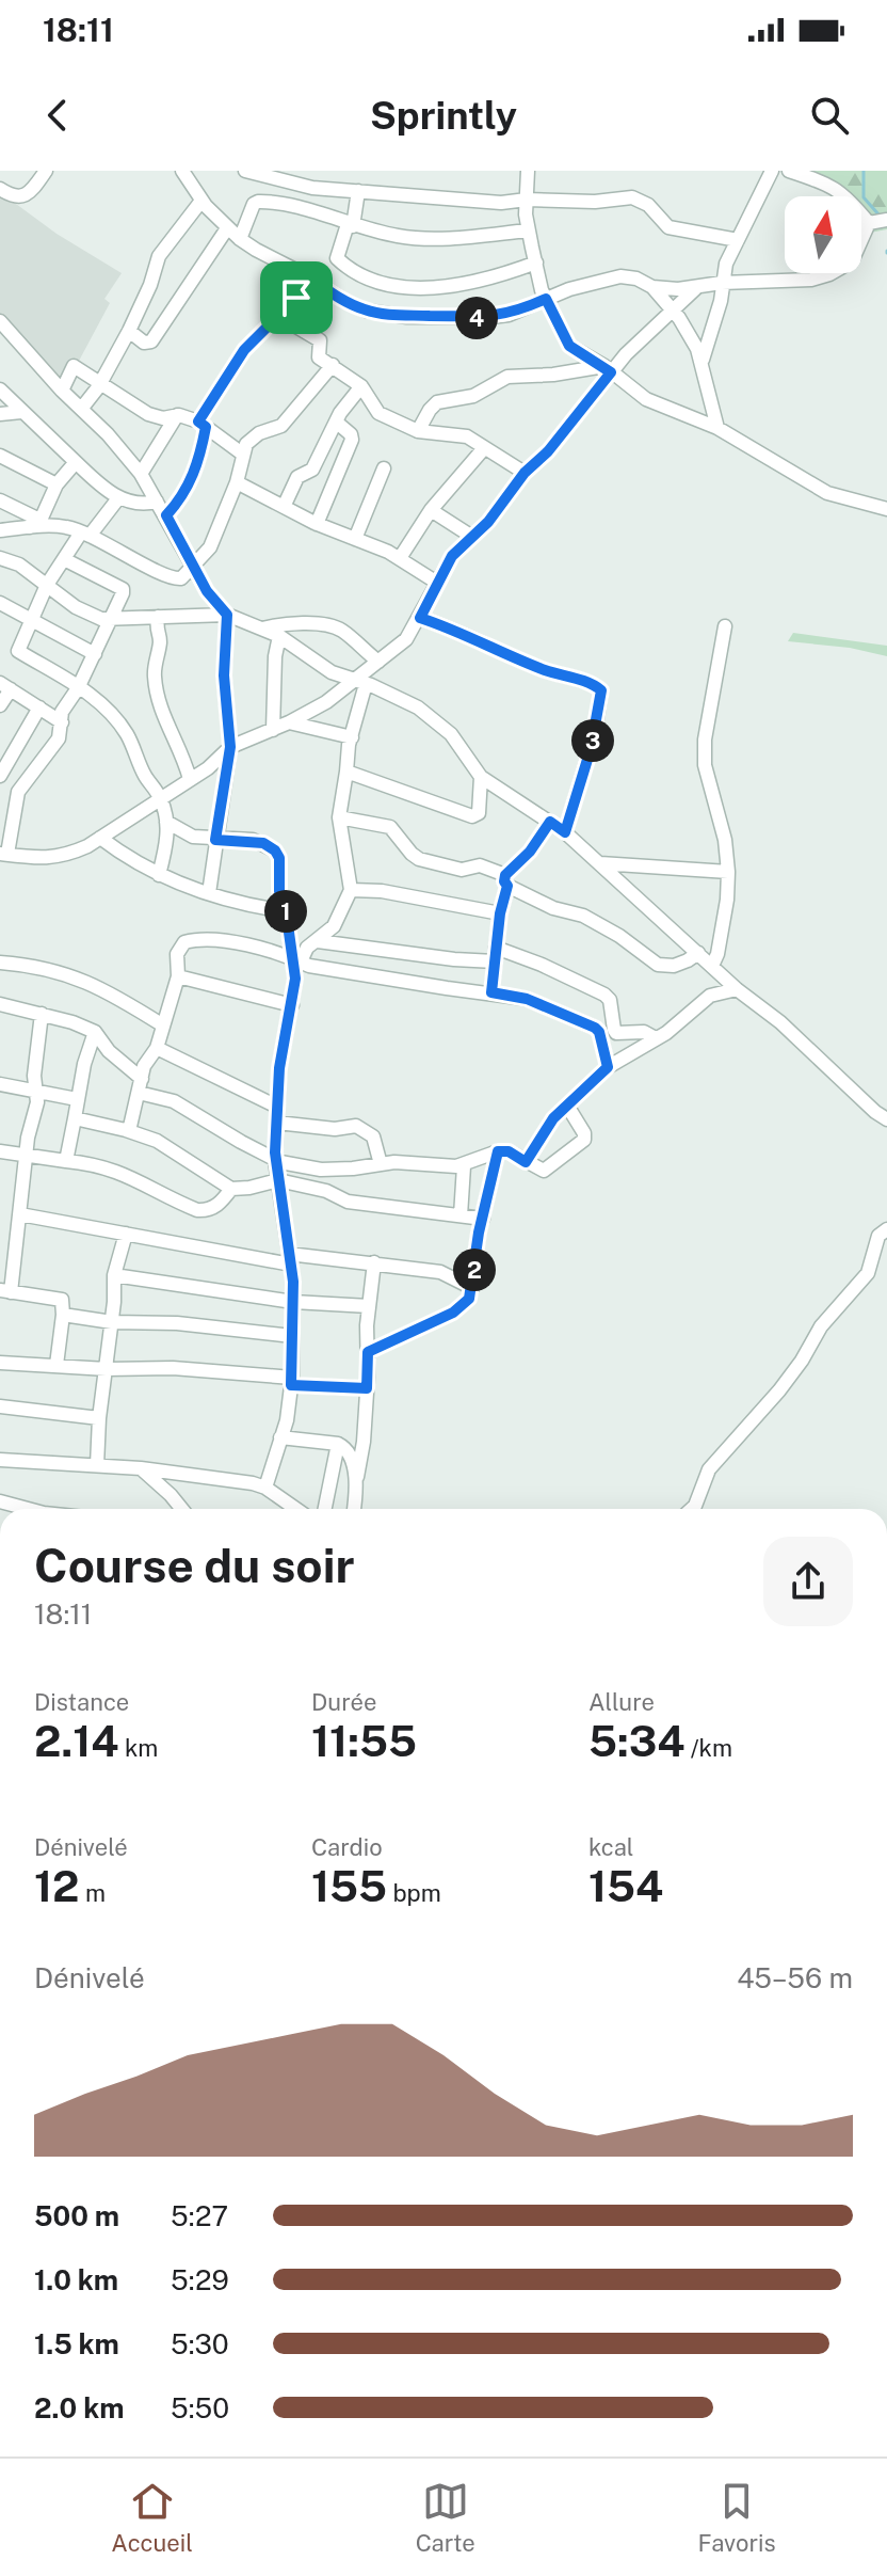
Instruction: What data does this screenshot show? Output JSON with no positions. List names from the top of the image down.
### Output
{
  "north": "top",
  "page": {
    "status": "18:11",
    "header": "Sprintly",
    "pins": [
      "4",
      "3",
      "1",
      "2"
    ],
    "heading": ["Course du soir", "18:11"],
    "stats": [
      ["Distance", "2.14 km"],
      ["Durée", "11:55"],
      ["Allure", "5:34 /km"],
      ["Dénivelé", "12 m"],
      ["Cardio", "155 bpm"],
      ["kcal", "154"]
    ],
    "chart": ["Dénivelé", "45–56 m"],
    "list": [
      {
        "name": "500 m",
        "note": "5:27"
      },
      {
        "name": "1.0 km",
        "note": "5:29"
      },
      {
        "name": "1.5 km",
        "note": "5:30"
      },
      {
        "name": "2.0 km",
        "note": "5:50"
      }
    ],
    "tabs": ["Accueil", "Carte", "Favoris"]
  }
}
